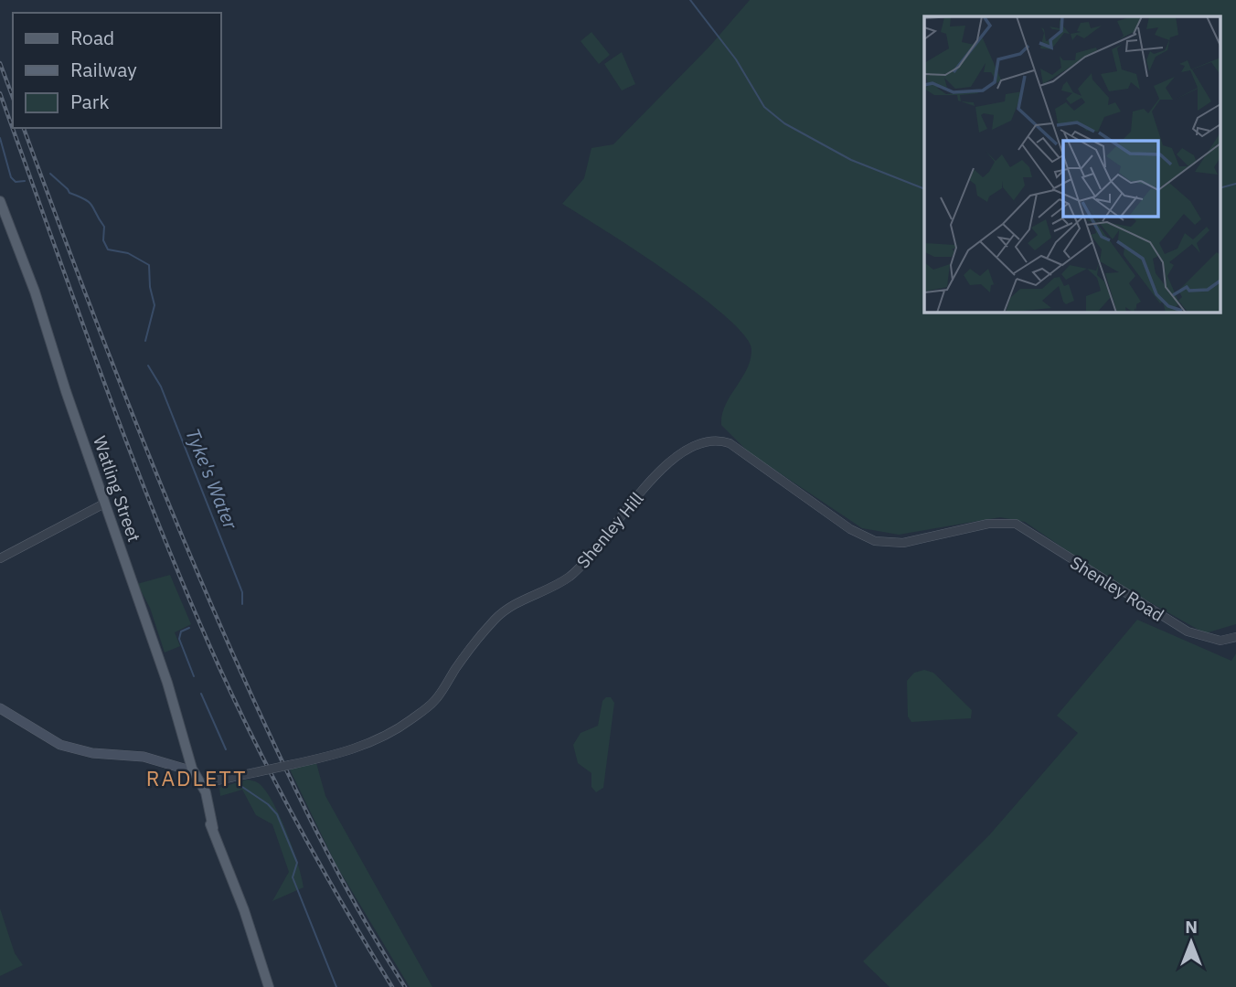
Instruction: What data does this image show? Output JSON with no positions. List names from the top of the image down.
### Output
{
  "streets": {
    "main road": ["Watling Street"],
    "street": ["Shenley Hill", "Shenley Road"]
  },
  "crossings": [
    ["Watling Street", "Shenley Hill"],
    ["Shenley Hill", "Shenley Road"]
  ],
  "districts": ["RADLETT"],
  "water": ["Tyke's Water"],
  "legend": ["Road", "Railway", "Park"],
  "north": "top"
}
